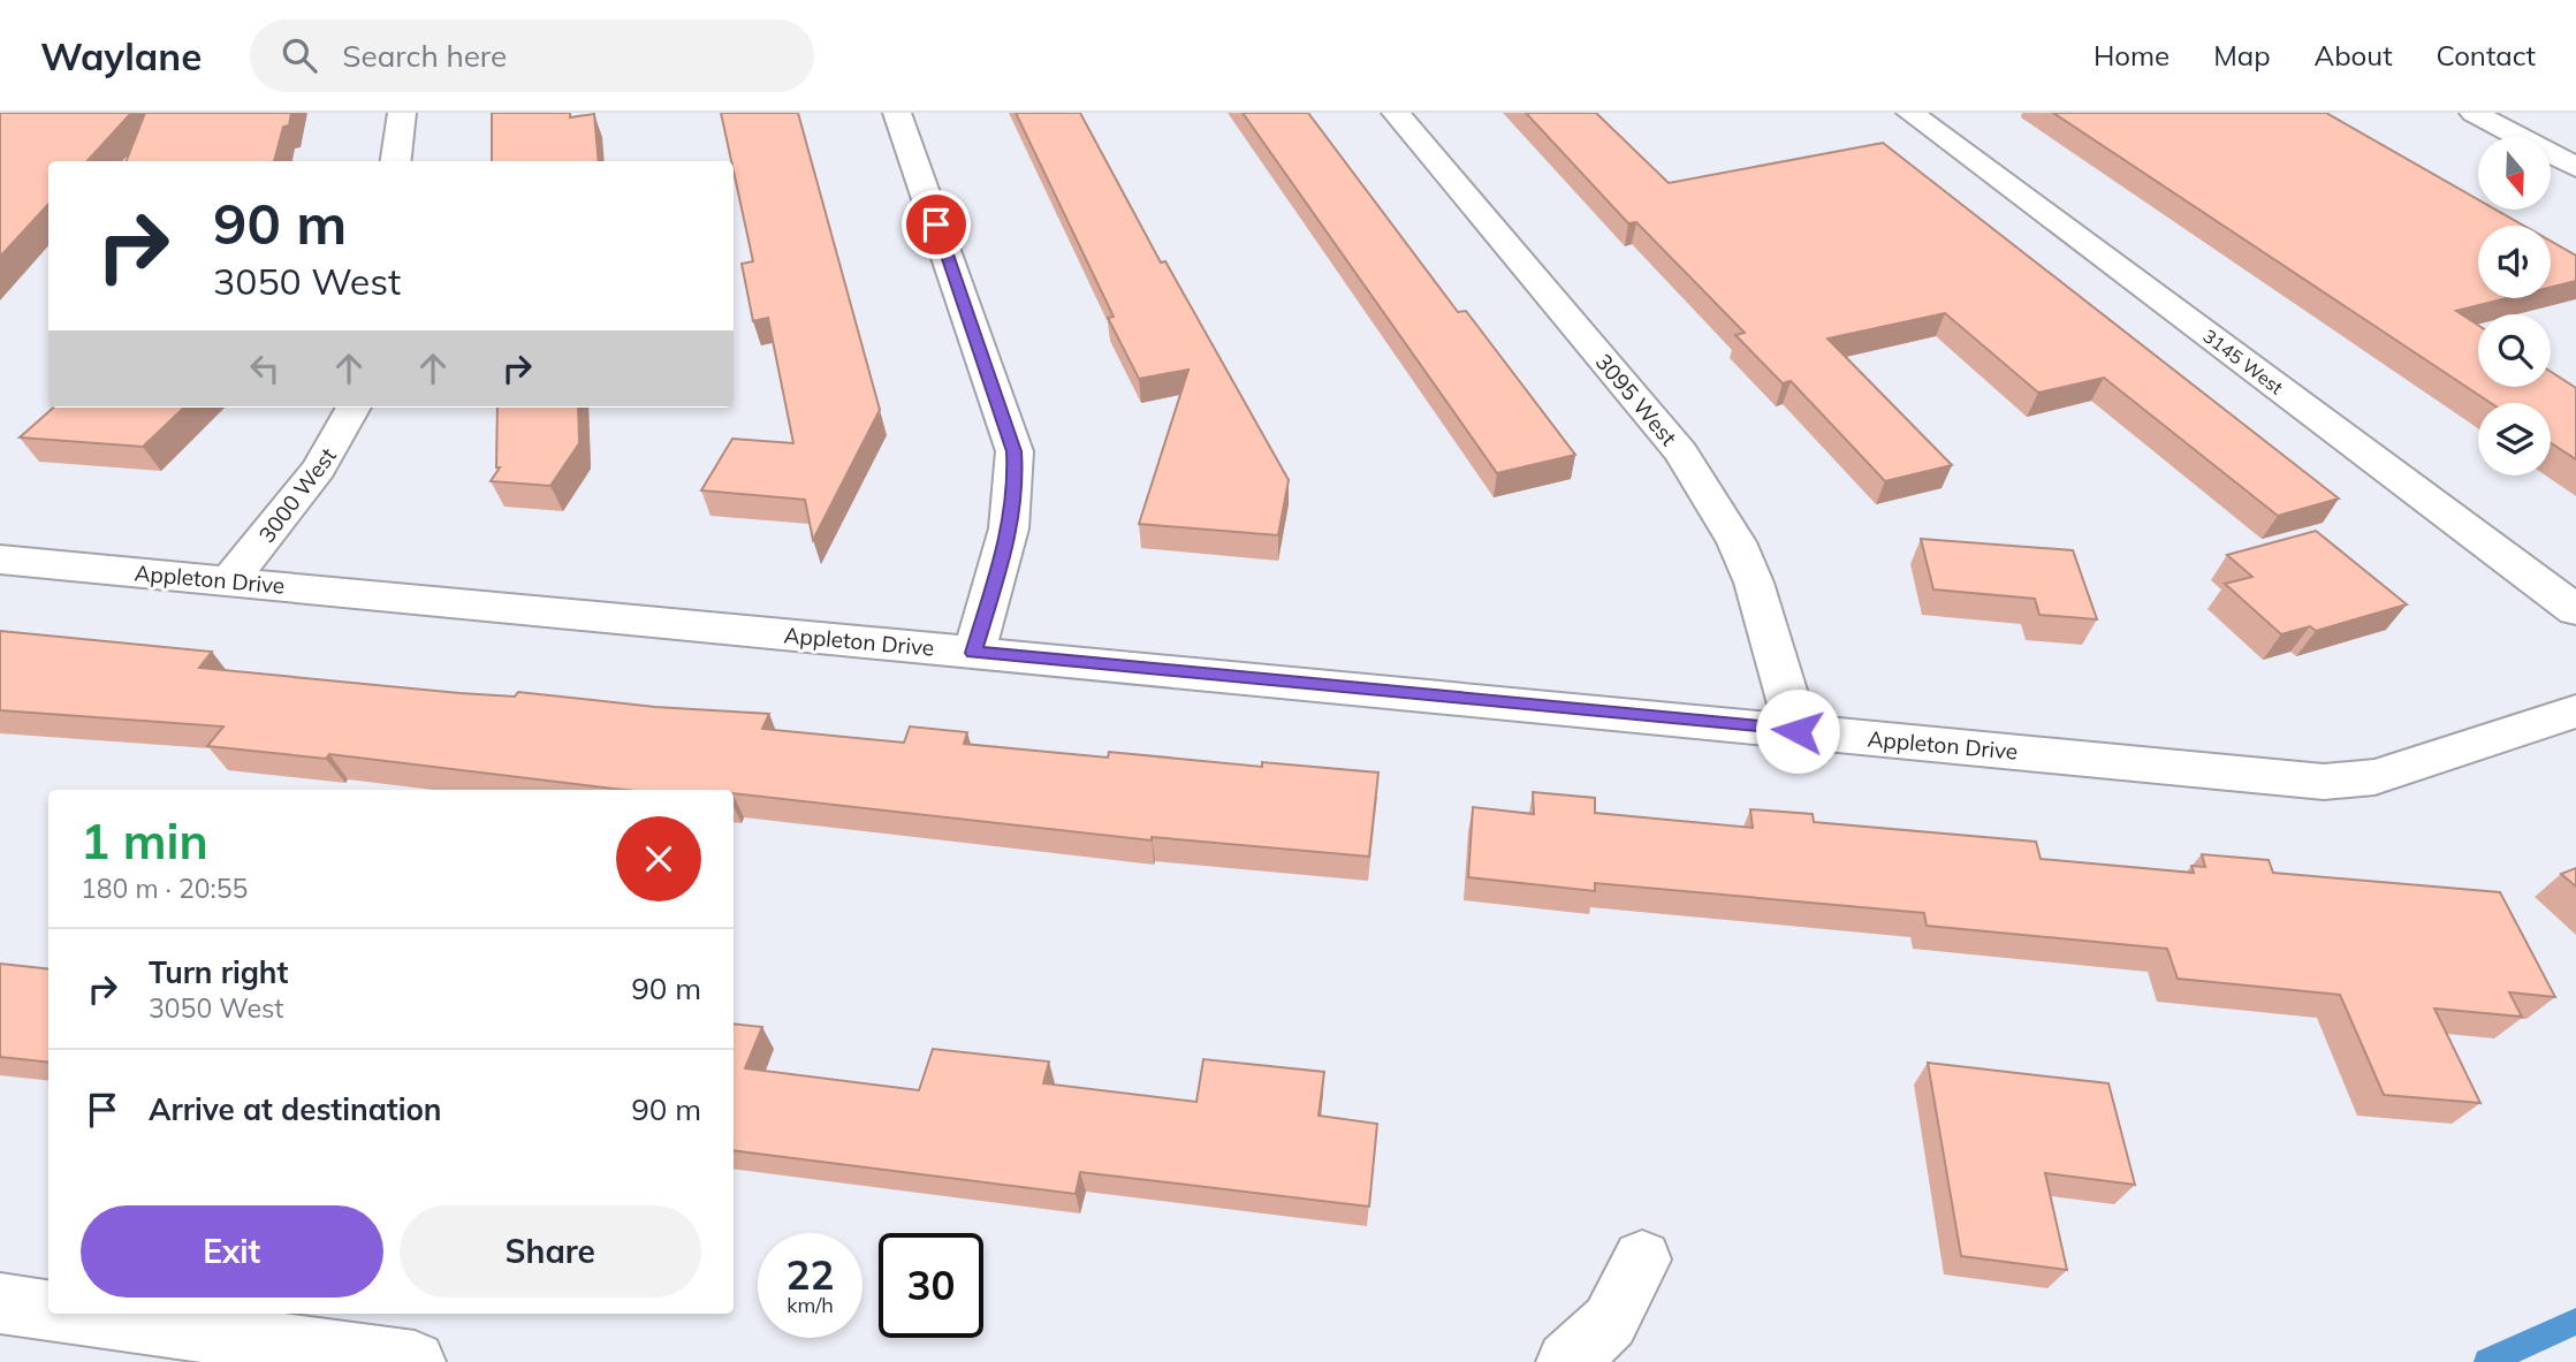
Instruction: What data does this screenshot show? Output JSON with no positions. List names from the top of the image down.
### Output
{
  "streets": {
    "street": [
      "3145 West",
      "3095 West",
      "3000 West",
      "Appleton Drive"
    ]
  },
  "crossings": [
    ["3095 West", "Appleton Drive"],
    ["3000 West", "Appleton Drive"]
  ],
  "north": "bottom",
  "page": {
    "header": "Waylane",
    "search": "Search here",
    "nav": [
      "Home",
      "Map",
      "About",
      "Contact"
    ],
    "turn": ["90 m", "3050 West"],
    "heading": ["1 min", "180 m · 20:55"],
    "list": [
      {
        "name": "Turn right",
        "note": "3050 West",
        "value": "90 m"
      },
      {
        "name": "Arrive at destination",
        "value": "90 m"
      }
    ],
    "buttons": ["Exit", "Share"],
    "speed": "22 km/h",
    "limit": "30"
  }
}
